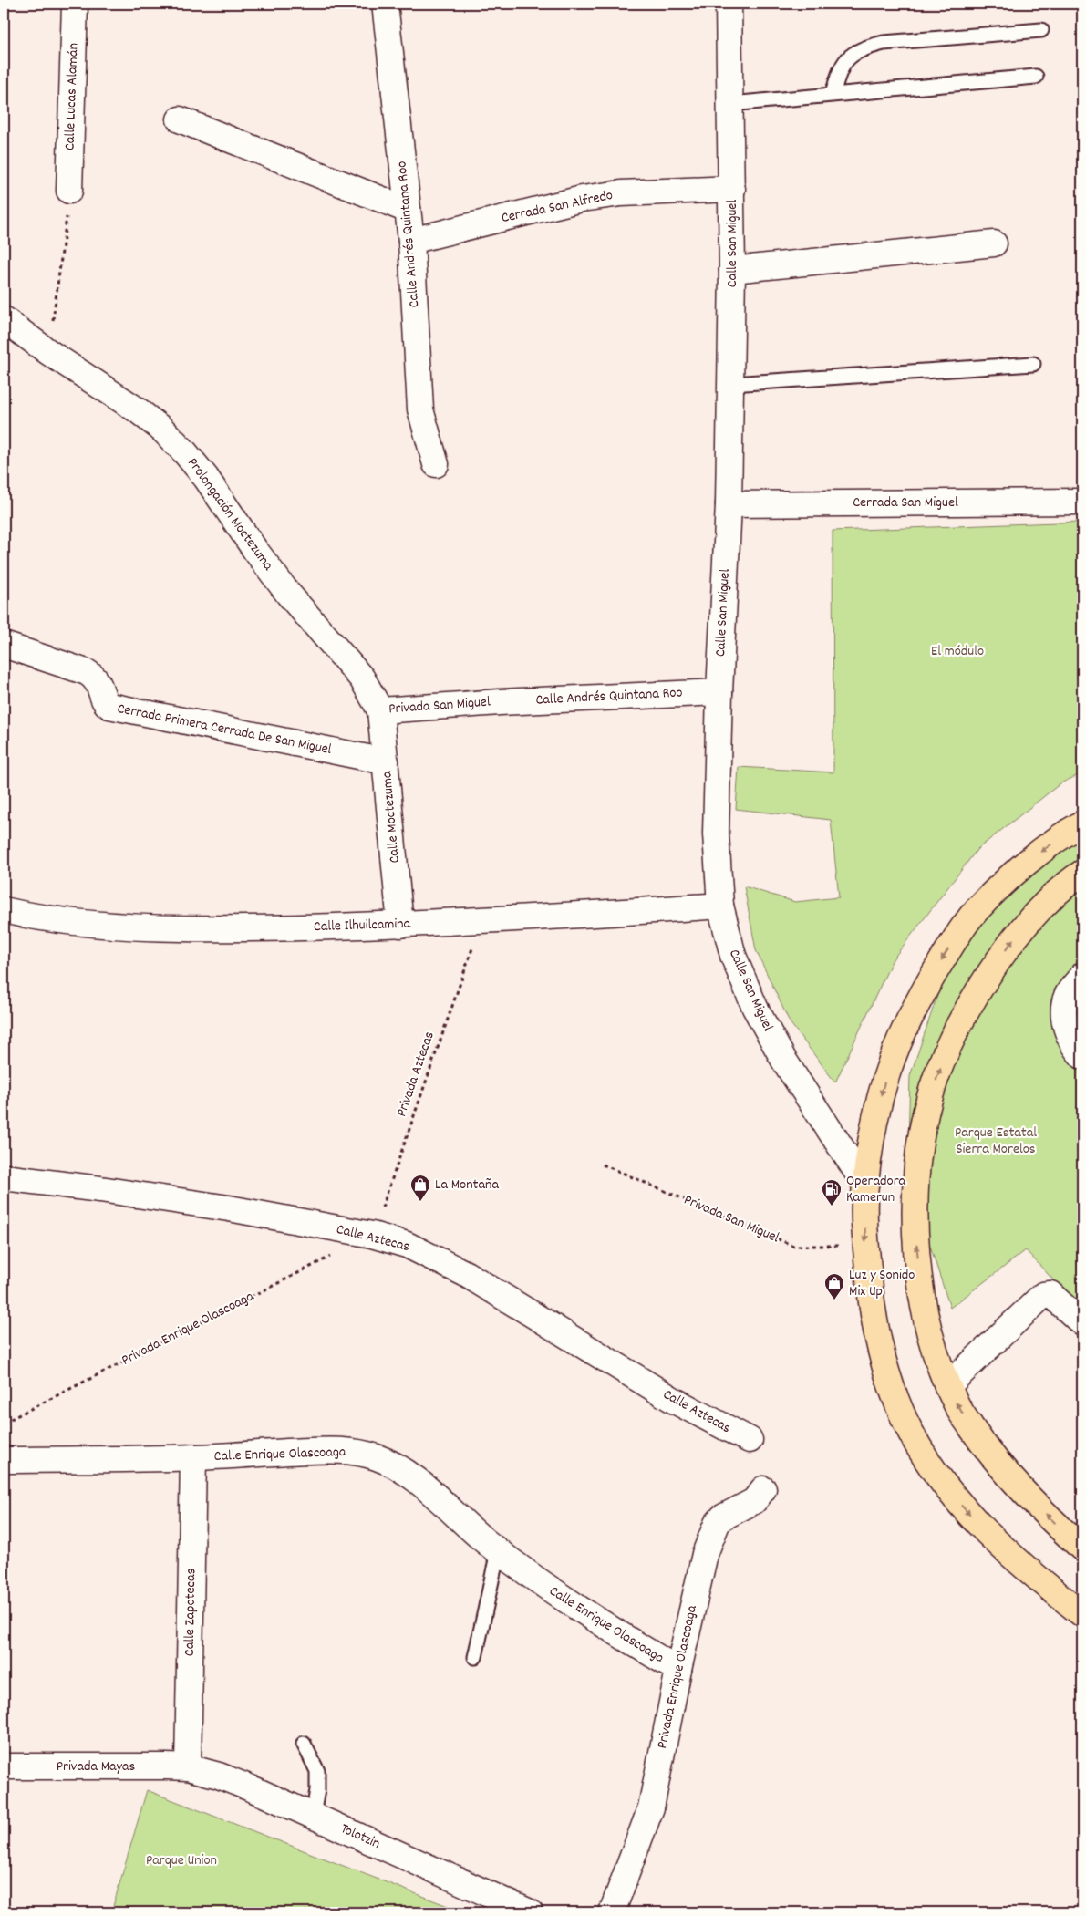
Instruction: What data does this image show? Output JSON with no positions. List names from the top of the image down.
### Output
{
  "streets": {
    "street": [
      "Calle Lucas Alamán",
      "Cerrada San Alfredo",
      "Calle Andrés Quintana Roo",
      "Calle San Miguel",
      "Cerrada San Miguel",
      "Prolongación Moctezuma",
      "Privada San Miguel",
      "Cerrada Primera Cerrada De San Miguel",
      "Calle Moctezuma",
      "Calle Ilhuilcamina",
      "Calle Aztecas",
      "Privada Enrique Olascoaga",
      "Calle Enrique Olascoaga",
      "Calle Zapotecas",
      "Privada Mayas",
      "Tolotzin"
    ],
    "path": ["Privada Aztecas"]
  },
  "crossings": [
    ["Cerrada San Alfredo", "Calle Andrés Quintana Roo"],
    ["Cerrada San Alfredo", "Calle San Miguel"],
    ["Calle Andrés Quintana Roo", "Calle San Miguel"],
    ["Calle Andrés Quintana Roo", "Privada San Miguel"],
    ["Calle San Miguel", "Cerrada San Miguel"],
    ["Calle San Miguel", "Calle Ilhuilcamina"],
    ["Prolongación Moctezuma", "Privada San Miguel"],
    ["Prolongación Moctezuma", "Calle Moctezuma"],
    ["Privada San Miguel", "Calle Moctezuma"],
    ["Cerrada Primera Cerrada De San Miguel", "Calle Moctezuma"],
    ["Calle Moctezuma", "Calle Ilhuilcamina"],
    ["Calle Ilhuilcamina", "Privada Aztecas"],
    ["Privada Aztecas", "Calle Aztecas"],
    ["Privada Enrique Olascoaga", "Calle Enrique Olascoaga"],
    ["Calle Enrique Olascoaga", "Calle Zapotecas"],
    ["Calle Zapotecas", "Privada Mayas"],
    ["Calle Zapotecas", "Tolotzin"],
    ["Privada Mayas", "Tolotzin"]
  ],
  "parks": ["El módulo", "Parque Estatal Sierra Morelos", "Parque Union"],
  "places": {
    "shop": ["La Montaña", "Luz y Sonido Mix Up"],
    "fuel station": ["Operadora Kamerun"]
  }
}
